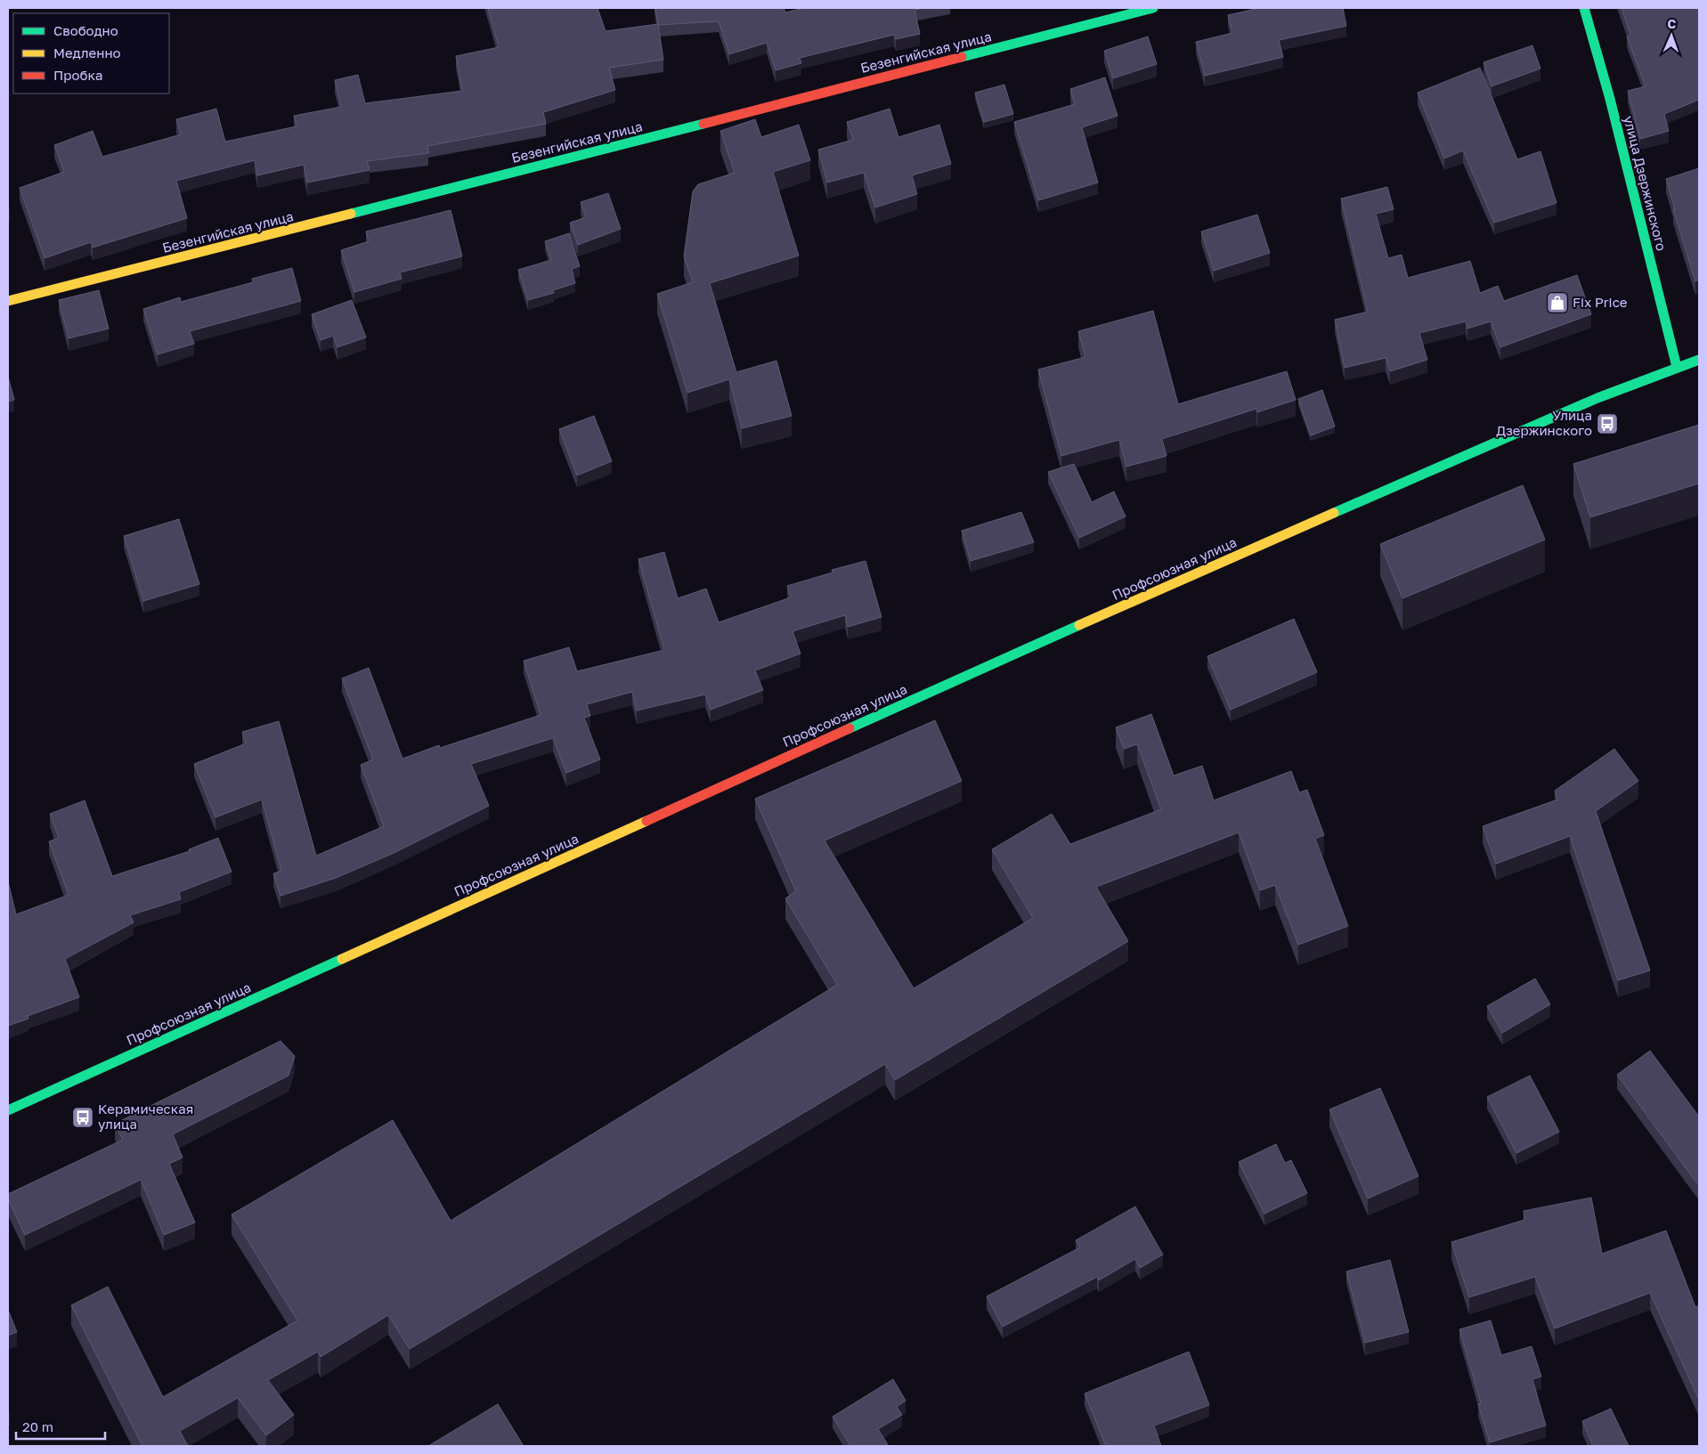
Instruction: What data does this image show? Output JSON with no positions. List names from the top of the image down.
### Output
{
  "streets": {
    "street": ["Безенгийская улица", "улица Дзержинского", "Профсоюзная улица"]
  },
  "crossings": [
    ["улица Дзержинского", "Профсоюзная улица"]
  ],
  "places": {
    "shop": ["Fix Price"],
    "bus stop": ["Улица Дзержинского", "Керамическая улица"]
  },
  "legend": ["Свободно", "Медленно", "Пробка"],
  "scale_bar": "20 m",
  "north": "top"
}
